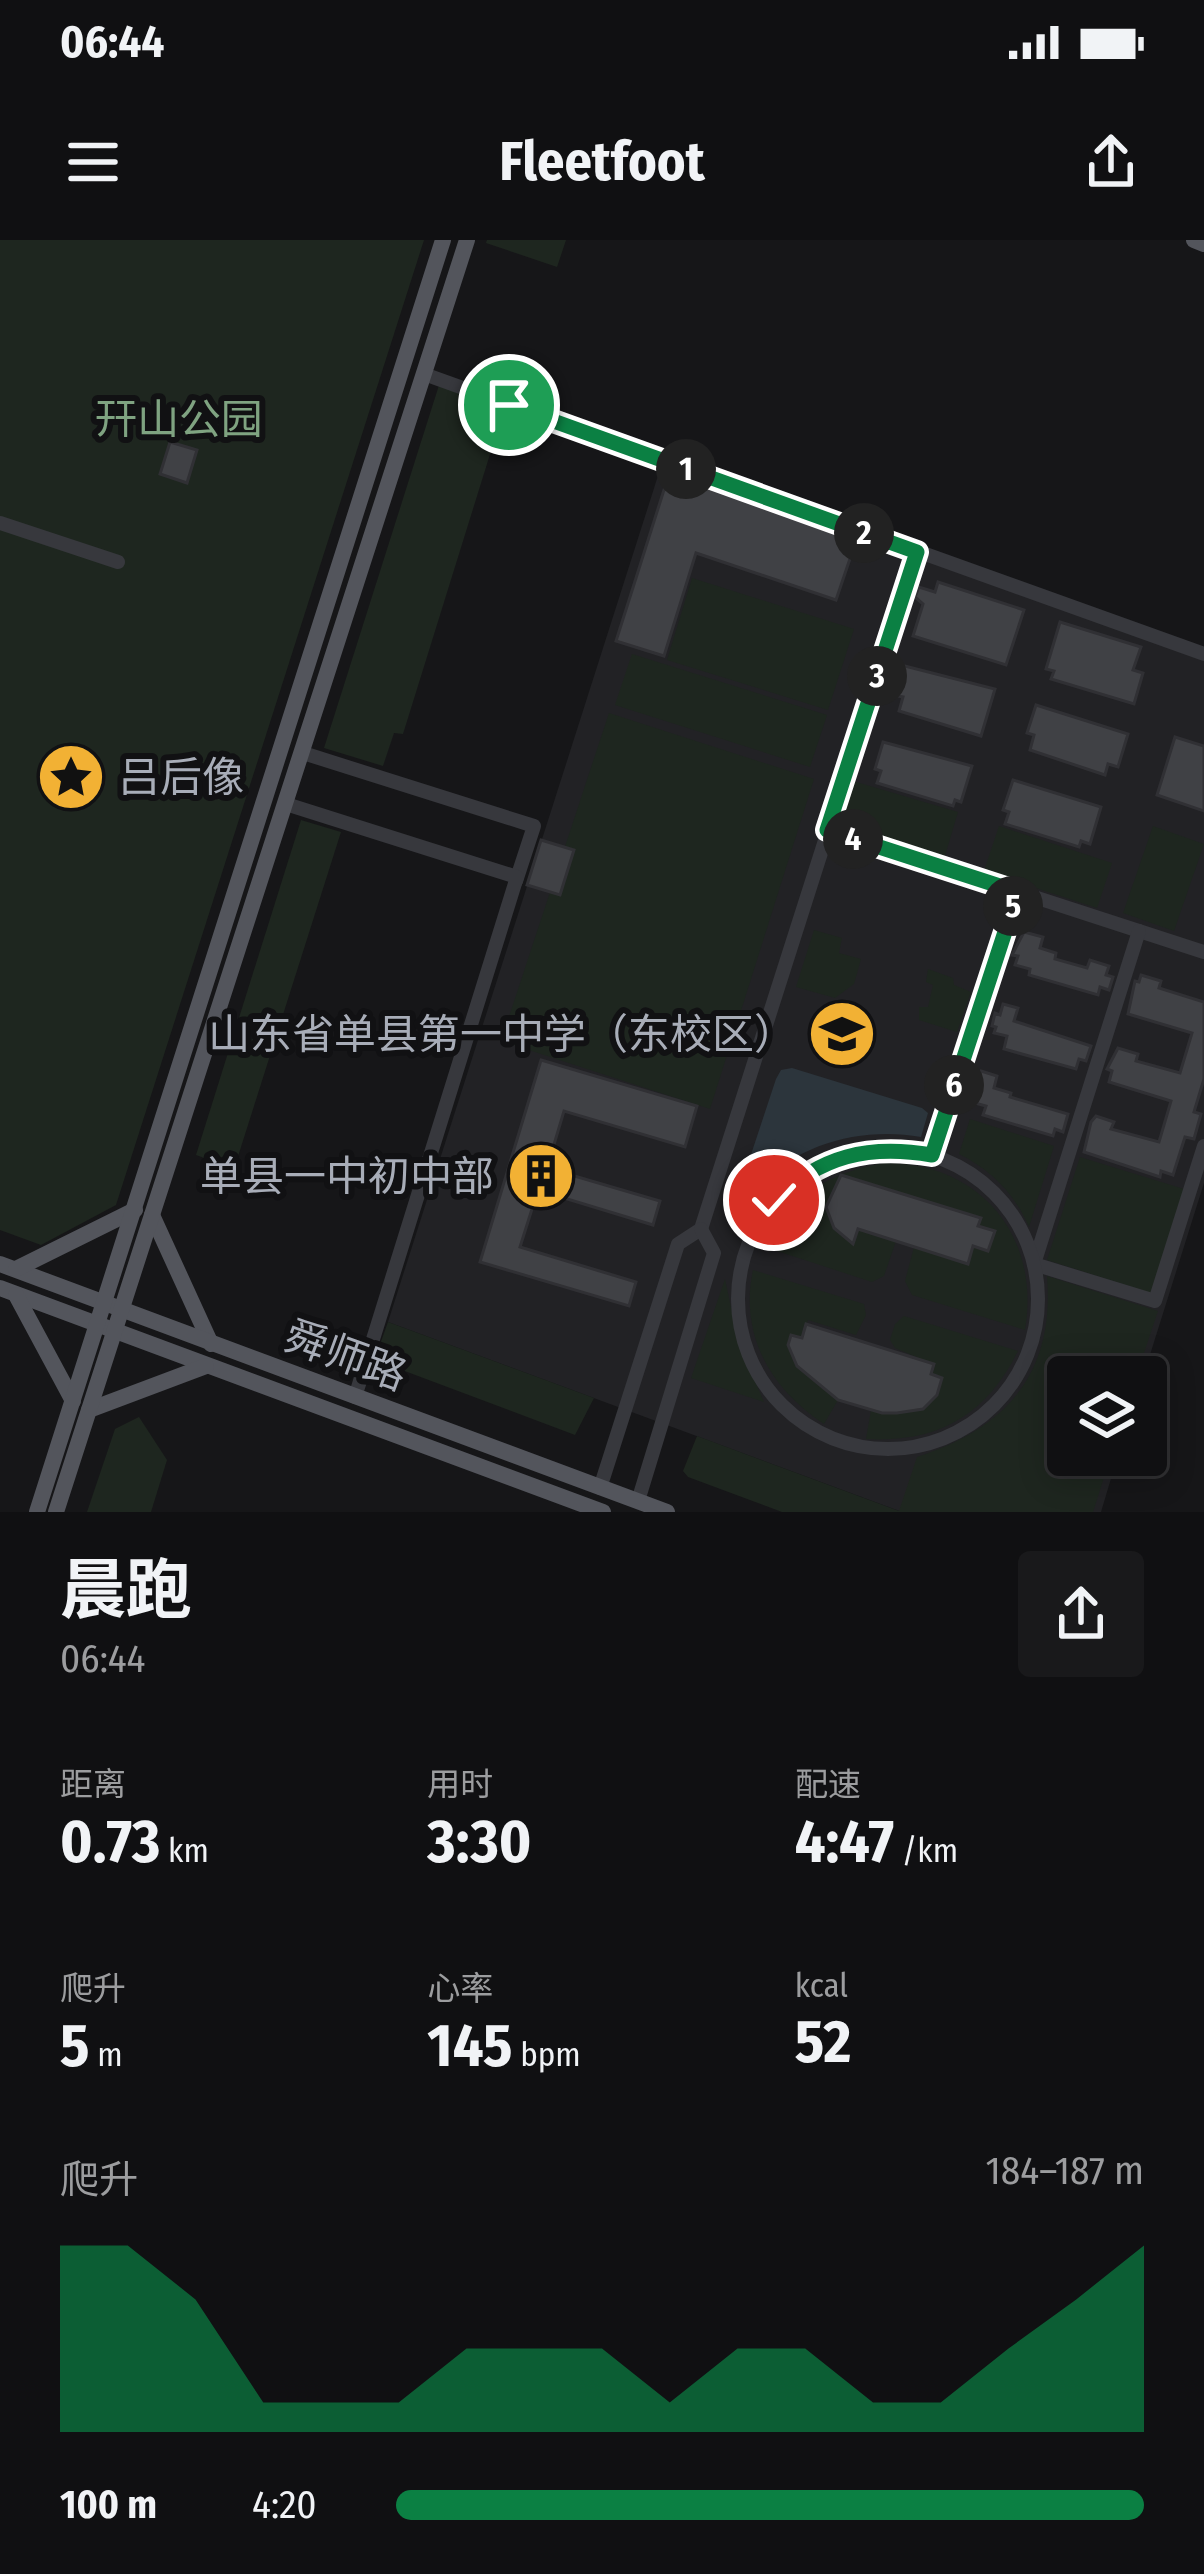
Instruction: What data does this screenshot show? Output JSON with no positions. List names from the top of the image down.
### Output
{
  "streets": {
    "main road": ["舜师路"]
  },
  "parks": ["幵山公园"],
  "places": {
    "place": ["吕后像"],
    "school or university": ["山东省单县第一中学（东校区）"],
    "building": ["单县一中初中部"]
  },
  "page": {
    "status": "06:44",
    "header": "Fleetfoot",
    "pins": [
      "1",
      "2",
      "3",
      "4",
      "5",
      "6"
    ],
    "heading": ["晨跑", "06:44"],
    "stats": [
      ["距离", "0.73 km"],
      ["用时", "3:30"],
      ["配速", "4:47 /km"],
      ["爬升", "5 m"],
      ["心率", "145 bpm"],
      ["kcal", "52"]
    ],
    "chart": ["爬升", "184–187 m"],
    "list": [
      {
        "name": "100 m",
        "note": "4:20"
      }
    ]
  }
}
